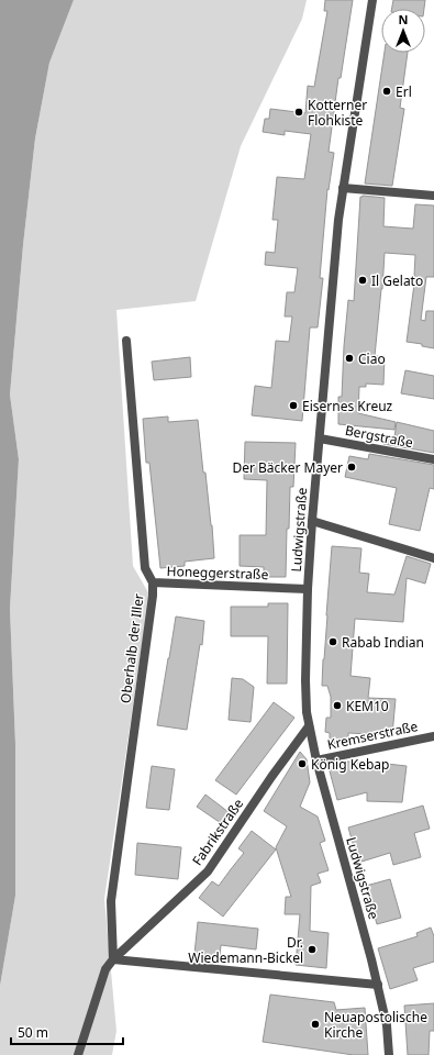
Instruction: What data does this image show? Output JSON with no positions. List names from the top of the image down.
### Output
{
  "streets": {
    "street": [
      "Bergstraße",
      "Ludwigstraße",
      "Honeggerstraße",
      "Oberhalb der Iller",
      "Kremserstraße",
      "Fabrikstraße"
    ]
  },
  "crossings": [
    ["Bergstraße", "Ludwigstraße"],
    ["Ludwigstraße", "Honeggerstraße"],
    ["Ludwigstraße", "Kremserstraße"],
    ["Ludwigstraße", "Fabrikstraße"],
    ["Honeggerstraße", "Oberhalb der Iller"],
    ["Oberhalb der Iller", "Fabrikstraße"]
  ],
  "places": [
    "Erl",
    "Kotterner Flohkiste",
    "Il Gelato",
    "Ciao",
    "Eisernes Kreuz",
    "Der Bäcker Mayer",
    "Rabab Indian",
    "KEM10",
    "König Kebap",
    "Dr. Wiedemann-Bickel",
    "Neuapostolische Kirche"
  ],
  "scale_bar": "50 m",
  "north": "top"
}
